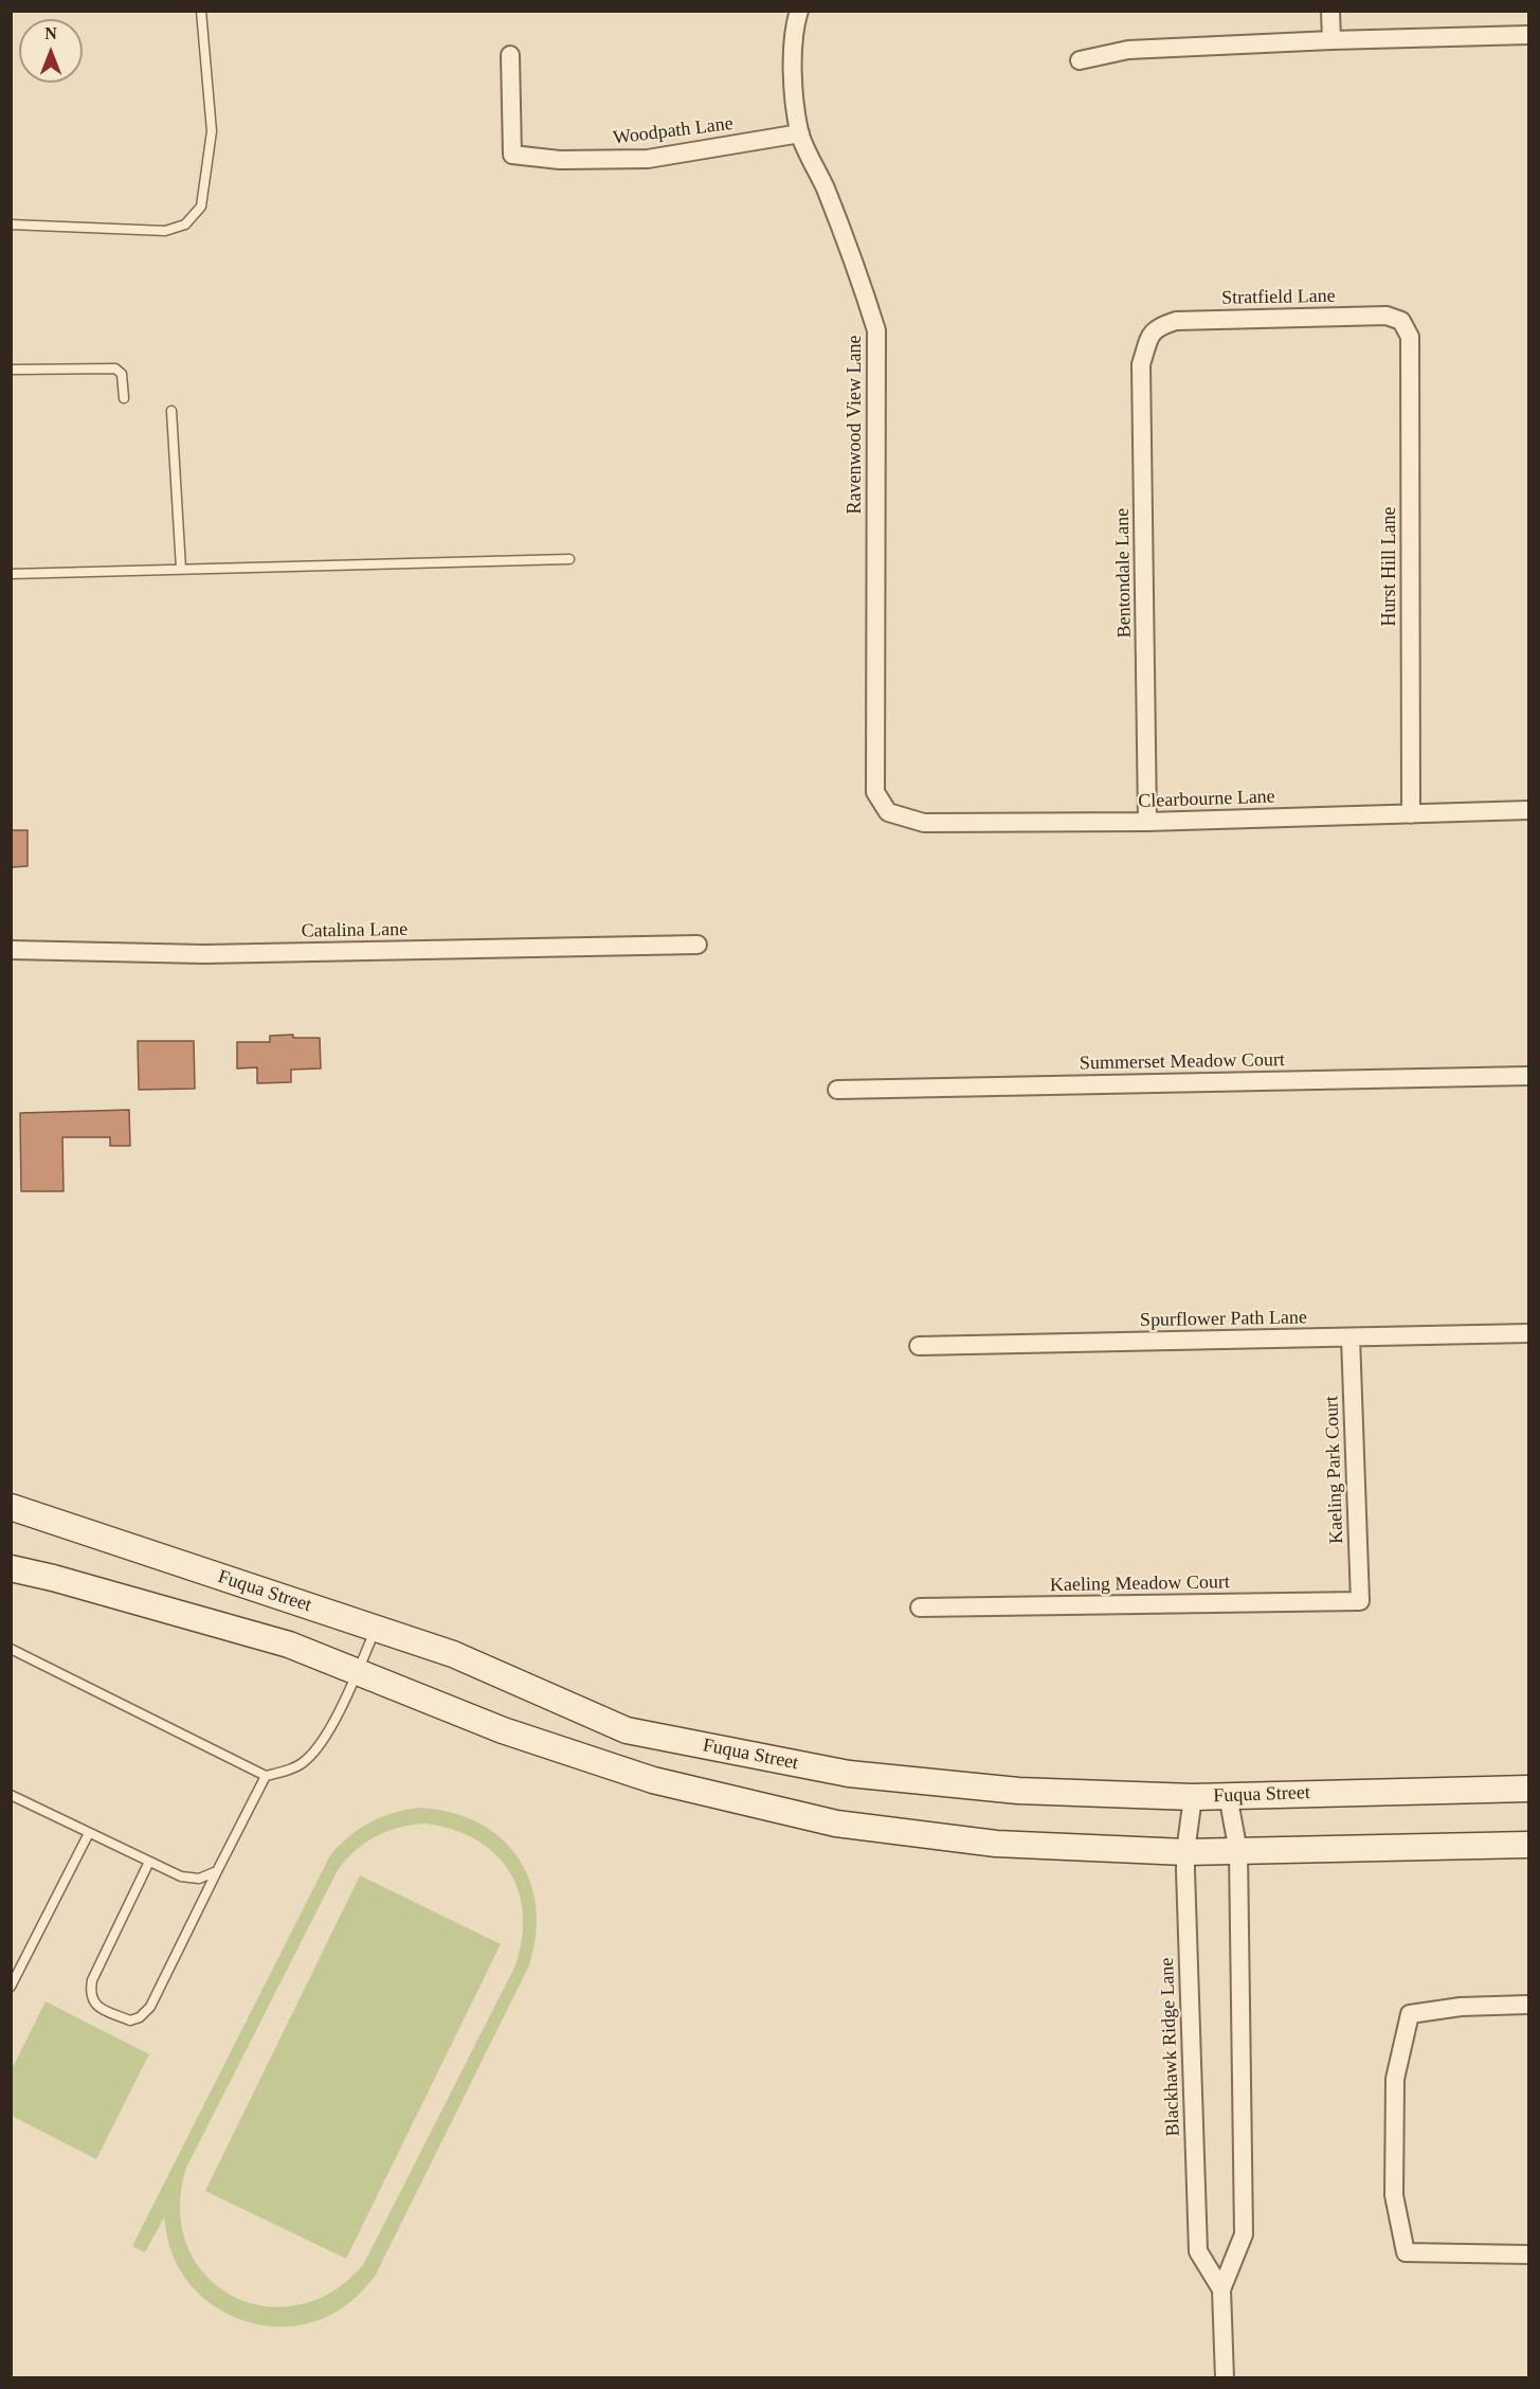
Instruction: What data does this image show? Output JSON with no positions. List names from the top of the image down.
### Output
{
  "streets": {
    "main road": ["Fuqua Street"],
    "street": [
      "Woodpath Lane",
      "Stratfield Lane",
      "Ravenwood View Lane",
      "Hurst Hill Lane",
      "Bentondale Lane",
      "Clearbourne Lane",
      "Catalina Lane",
      "Summerset Meadow Court",
      "Spurflower Path Lane",
      "Kaeling Park Court",
      "Kaeling Meadow Court",
      "Blackhawk Ridge Lane"
    ]
  },
  "crossings": [
    ["Woodpath Lane", "Ravenwood View Lane"],
    ["Stratfield Lane", "Hurst Hill Lane"],
    ["Stratfield Lane", "Bentondale Lane"],
    ["Ravenwood View Lane", "Clearbourne Lane"],
    ["Hurst Hill Lane", "Clearbourne Lane"],
    ["Bentondale Lane", "Clearbourne Lane"],
    ["Spurflower Path Lane", "Kaeling Park Court"],
    ["Kaeling Park Court", "Kaeling Meadow Court"],
    ["Fuqua Street", "Blackhawk Ridge Lane"]
  ],
  "north": "top"
}
